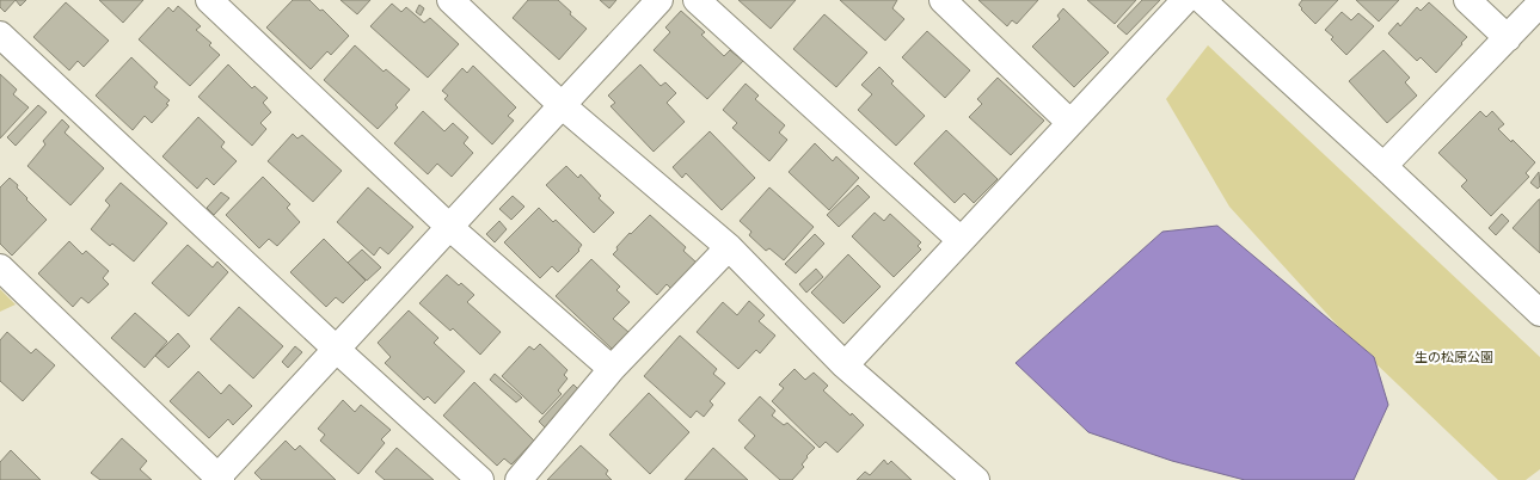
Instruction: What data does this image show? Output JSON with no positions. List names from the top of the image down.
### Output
{
  "parks": ["生の松原公園"]
}
